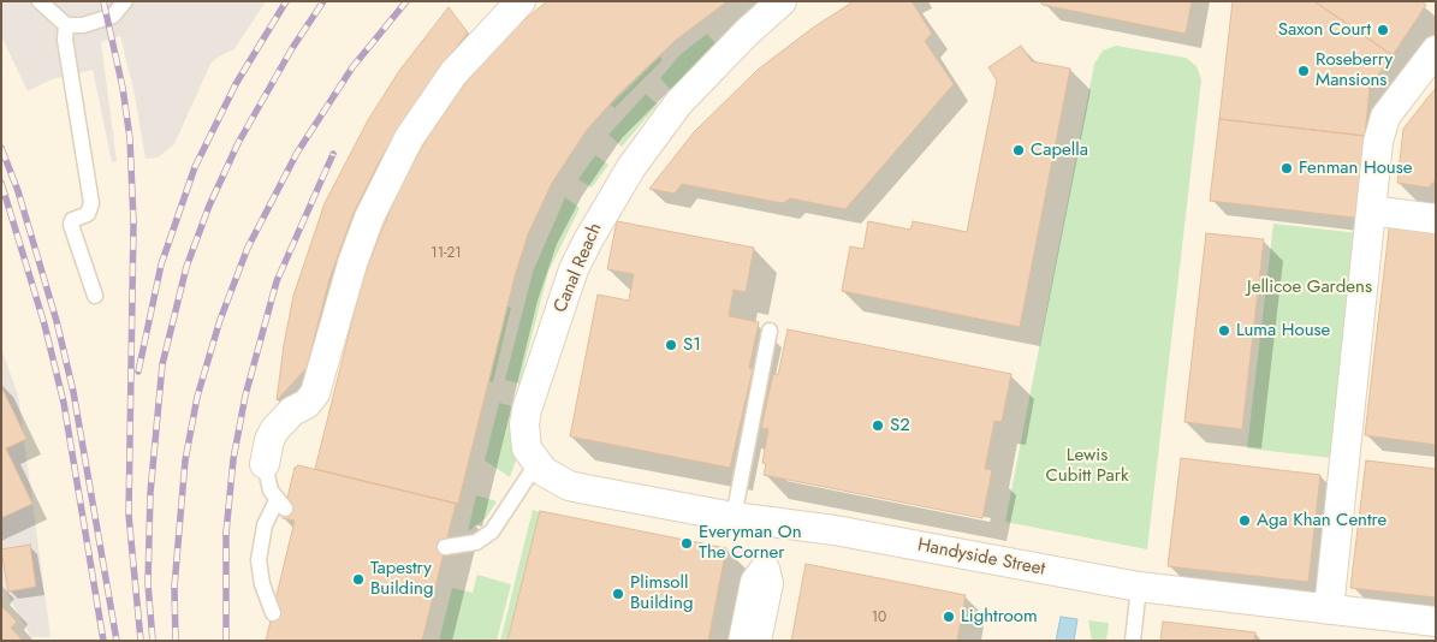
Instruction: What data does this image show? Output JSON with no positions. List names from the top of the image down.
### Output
{
  "streets": {
    "street": ["Canal Reach", "Handyside Street"]
  },
  "crossings": [
    ["Canal Reach", "Handyside Street"]
  ],
  "parks": ["Jellicoe Gardens", "Lewis Cubitt Park"],
  "places": [
    "Saxon Court",
    "Roseberry Mansions",
    "Capella",
    "Fenman House",
    "Luma House",
    "S1",
    "S2",
    "Aga Khan Centre",
    "Everyman On The Corner",
    "Tapestry Building",
    "Plimsoll Building",
    "Lightroom"
  ],
  "house_numbers": ["11-21", "10"]
}
